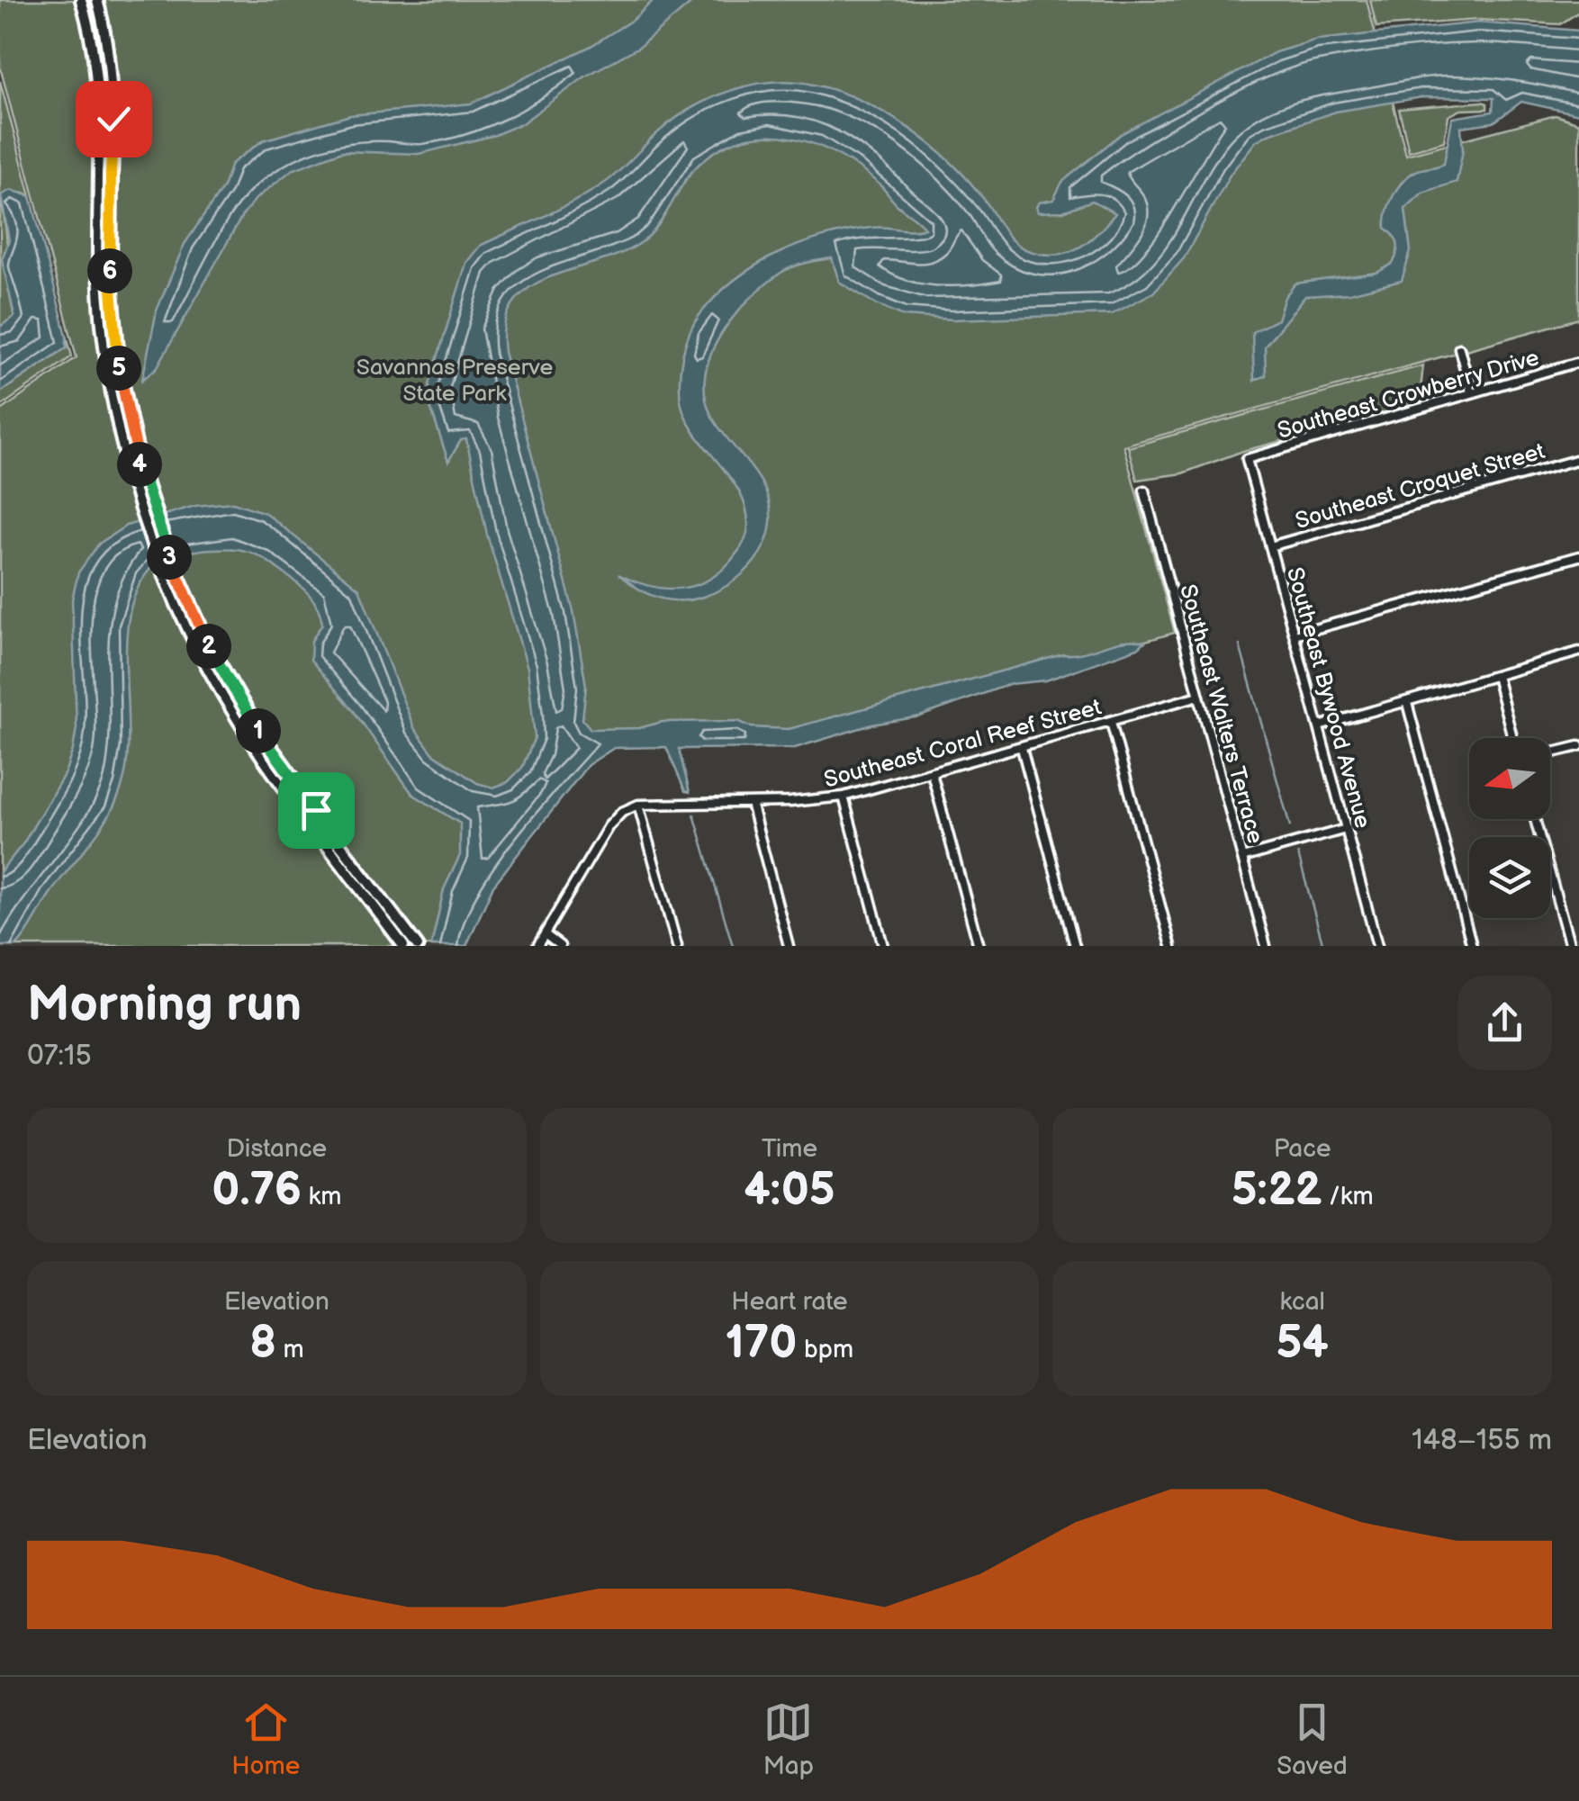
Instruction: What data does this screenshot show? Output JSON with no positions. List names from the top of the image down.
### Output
{
  "streets": {
    "street": [
      "Southeast Crowberry Drive",
      "Southeast Croquet Street",
      "Southeast Bywood Avenue",
      "Southeast Walters Terrace",
      "Southeast Coral Reef Street"
    ]
  },
  "crossings": [
    ["Southeast Crowberry Drive", "Southeast Bywood Avenue"],
    ["Southeast Croquet Street", "Southeast Bywood Avenue"],
    ["Southeast Walters Terrace", "Southeast Coral Reef Street"]
  ],
  "parks": ["Savannas Preserve State Park"],
  "north": "left",
  "page": {
    "pins": [
      "6",
      "5",
      "4",
      "3",
      "2",
      "1"
    ],
    "heading": ["Morning run", "07:15"],
    "stats": [
      ["Distance", "0.76 km"],
      ["Time", "4:05"],
      ["Pace", "5:22 /km"],
      ["Elevation", "8 m"],
      ["Heart rate", "170 bpm"],
      ["kcal", "54"]
    ],
    "chart": ["Elevation", "148–155 m"],
    "tabs": ["Home", "Map", "Saved"]
  }
}
